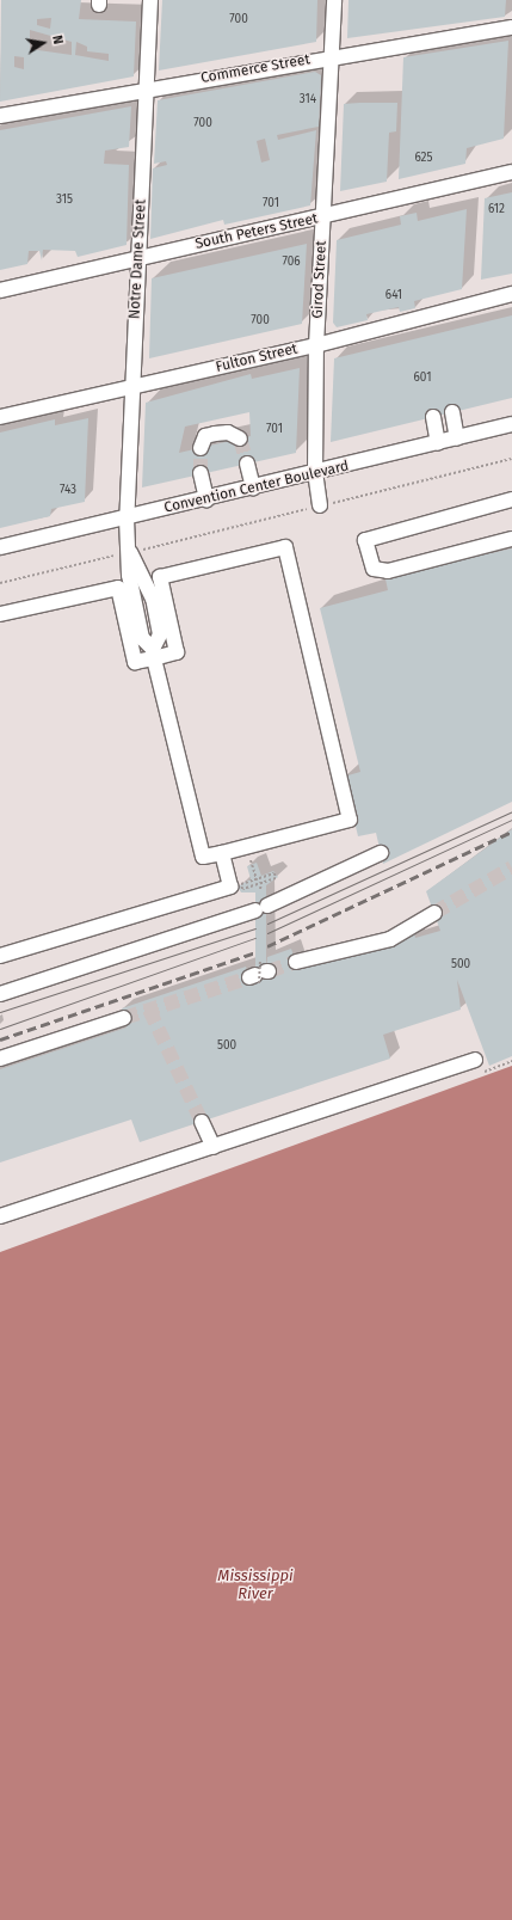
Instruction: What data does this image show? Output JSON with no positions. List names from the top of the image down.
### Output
{
  "streets": {
    "street": [
      "Commerce Street",
      "South Peters Street",
      "Notre Dame Street",
      "Girod Street",
      "Fulton Street",
      "Convention Center Boulevard"
    ]
  },
  "crossings": [
    ["Commerce Street", "Notre Dame Street"],
    ["Commerce Street", "Girod Street"],
    ["South Peters Street", "Notre Dame Street"],
    ["South Peters Street", "Girod Street"],
    ["Notre Dame Street", "Fulton Street"],
    ["Notre Dame Street", "Convention Center Boulevard"],
    ["Girod Street", "Fulton Street"],
    ["Girod Street", "Convention Center Boulevard"]
  ],
  "water": ["Mississippi River"],
  "house_numbers": [
    "700",
    "314",
    "700",
    "625",
    "315",
    "701",
    "612",
    "706",
    "641",
    "700",
    "601",
    "701",
    "743",
    "500",
    "500"
  ],
  "north": "right"
}
